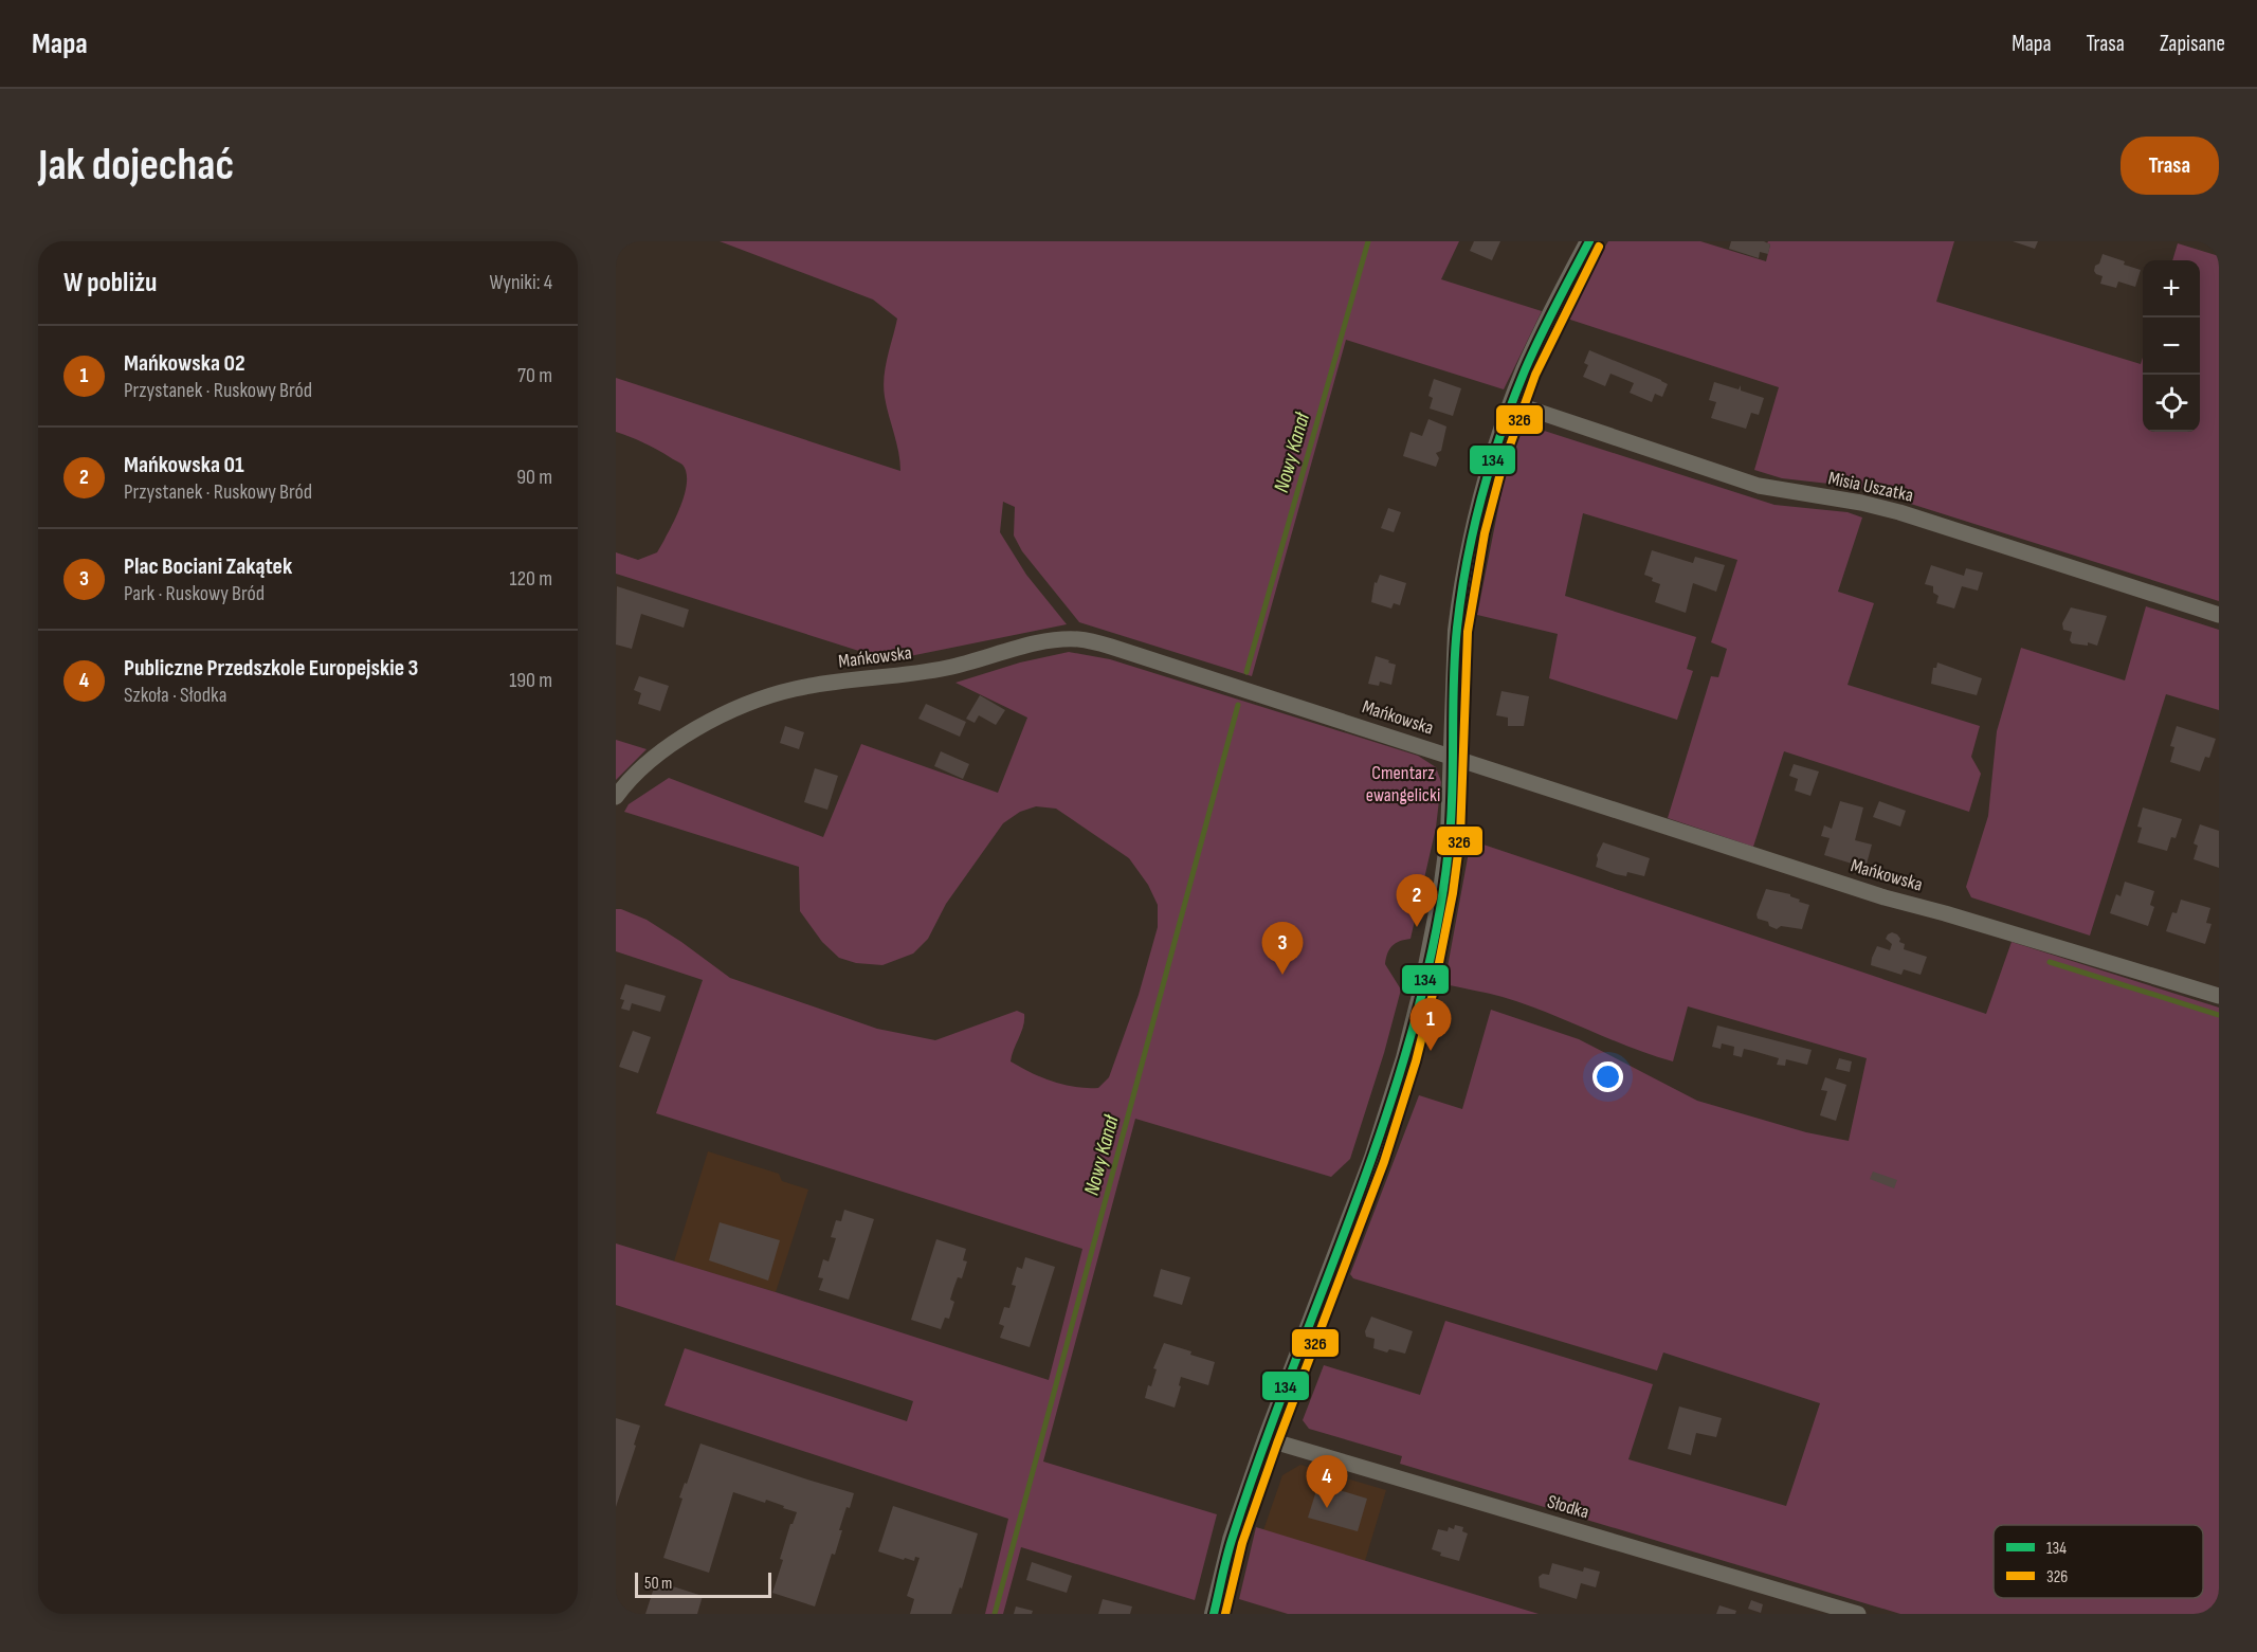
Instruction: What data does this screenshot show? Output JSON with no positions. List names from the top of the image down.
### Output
{
  "streets": {
    "street": ["Misia Uszatka", "Mańkowska", "Słodka"]
  },
  "water": ["Nowy Kanał"],
  "parks": ["Cmentarz ewangelicki"],
  "lines": ["transit line 134", "transit line 326"],
  "legend": ["134", "326"],
  "scale_bar": "50 m",
  "page": {
    "header": "Mapa",
    "nav": ["Mapa", "Trasa", "Zapisane"],
    "buttons": "Trasa",
    "title": "Jak dojechać",
    "heading": ["W pobliżu", "Wyniki: 4"],
    "map_buttons": ["+", "−"],
    "list": [
      {
        "mark": "1",
        "name": "Mańkowska 02",
        "note": "Przystanek · Ruskowy Bród",
        "value": "70 m"
      },
      {
        "mark": "2",
        "name": "Mańkowska 01",
        "note": "Przystanek · Ruskowy Bród",
        "value": "90 m"
      },
      {
        "mark": "3",
        "name": "Plac Bociani Zakątek",
        "note": "Park · Ruskowy Bród",
        "value": "120 m"
      },
      {
        "mark": "4",
        "name": "Publiczne Przedszkole Europejskie 3",
        "note": "Szkoła · Słodka",
        "value": "190 m"
      }
    ],
    "pins": [
      "2",
      "3",
      "1",
      "4"
    ],
    "scale": "50 m"
  }
}
